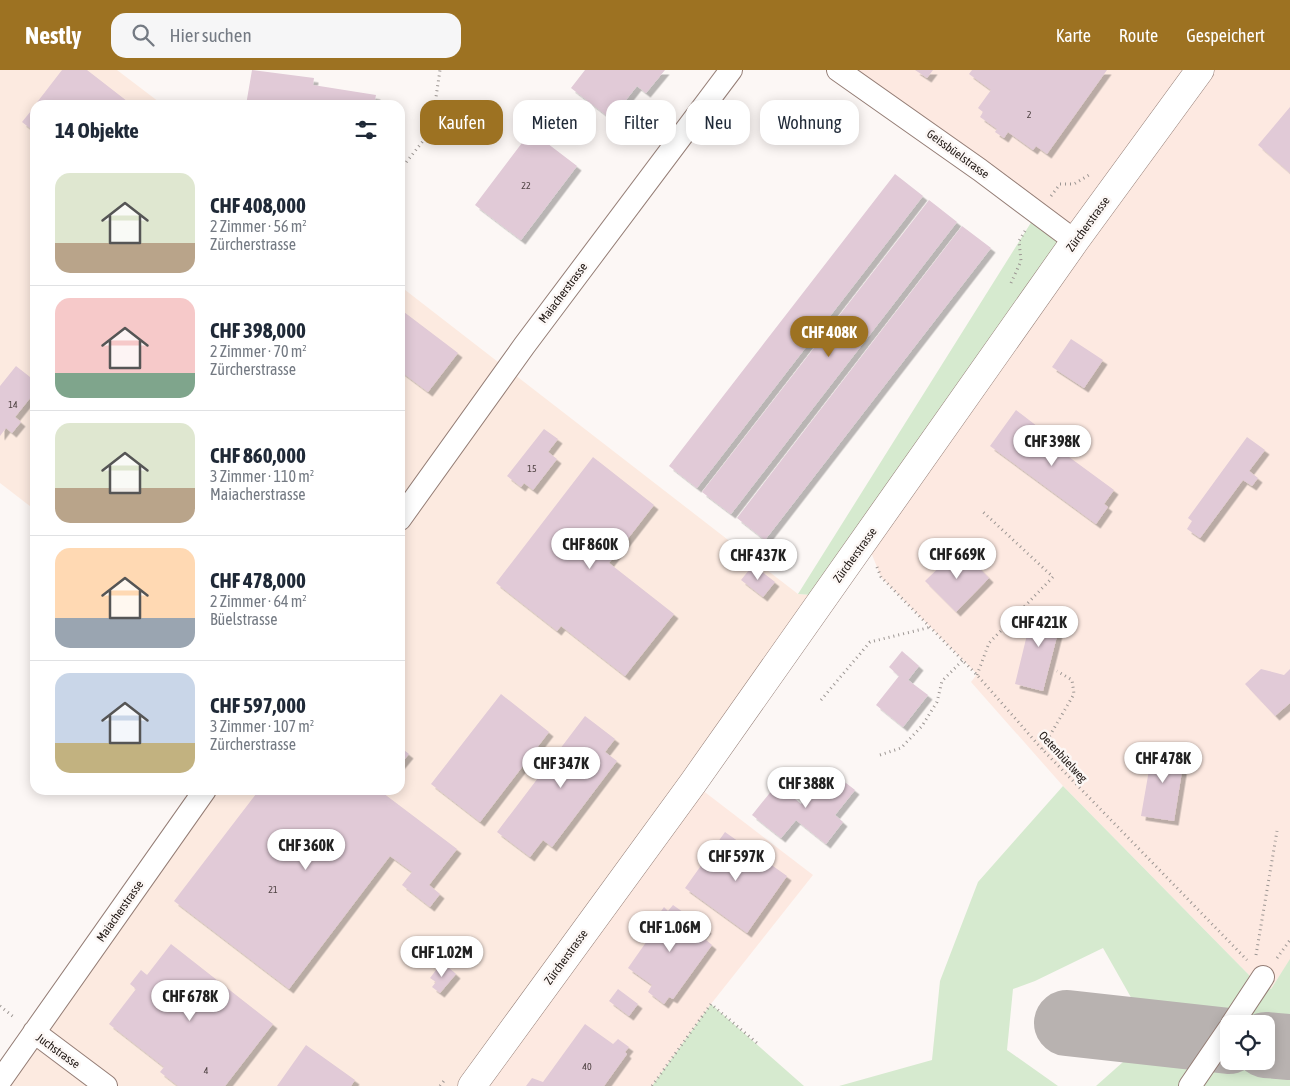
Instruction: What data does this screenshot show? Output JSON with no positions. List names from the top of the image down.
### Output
{
  "streets": {
    "main road": ["Zürcherstrasse"],
    "street": ["Geissbüelstrasse", "Maiacherstrasse", "Juchstrasse"],
    "path": ["Oetenbüelweg"]
  },
  "crossings": [
    ["Geissbüelstrasse", "Zürcherstrasse"],
    ["Zürcherstrasse", "Oetenbüelweg"],
    ["Maiacherstrasse", "Juchstrasse"]
  ],
  "house_numbers": [
    "2",
    "22",
    "14",
    "15",
    "21",
    "40",
    "4"
  ],
  "page": {
    "header": "Nestly",
    "search": "Hier suchen",
    "nav": ["Karte", "Route", "Gespeichert"],
    "chip": [
      "Kaufen",
      "Mieten",
      "Filter",
      "Neu",
      "Wohnung"
    ],
    "heading": "14 Objekte",
    "list": [
      {
        "name": "CHF 408,000",
        "note": "2 Zimmer · 56 m² · Zürcherstrasse"
      },
      {
        "name": "CHF 398,000",
        "note": "2 Zimmer · 70 m² · Zürcherstrasse"
      },
      {
        "name": "CHF 860,000",
        "note": "3 Zimmer · 110 m² · Maiacherstrasse"
      },
      {
        "name": "CHF 478,000",
        "note": "2 Zimmer · 64 m² · Büelstrasse"
      },
      {
        "name": "CHF 597,000",
        "note": "3 Zimmer · 107 m² · Zürcherstrasse"
      }
    ],
    "price": [
      "CHF 408K",
      "CHF 398K",
      "CHF 860K",
      "CHF 669K",
      "CHF 437K",
      "CHF 421K",
      "CHF 478K",
      "CHF 347K",
      "CHF 388K",
      "CHF 360K",
      "CHF 597K",
      "CHF 1.06M",
      "CHF 1.02M",
      "CHF 678K"
    ]
  }
}
